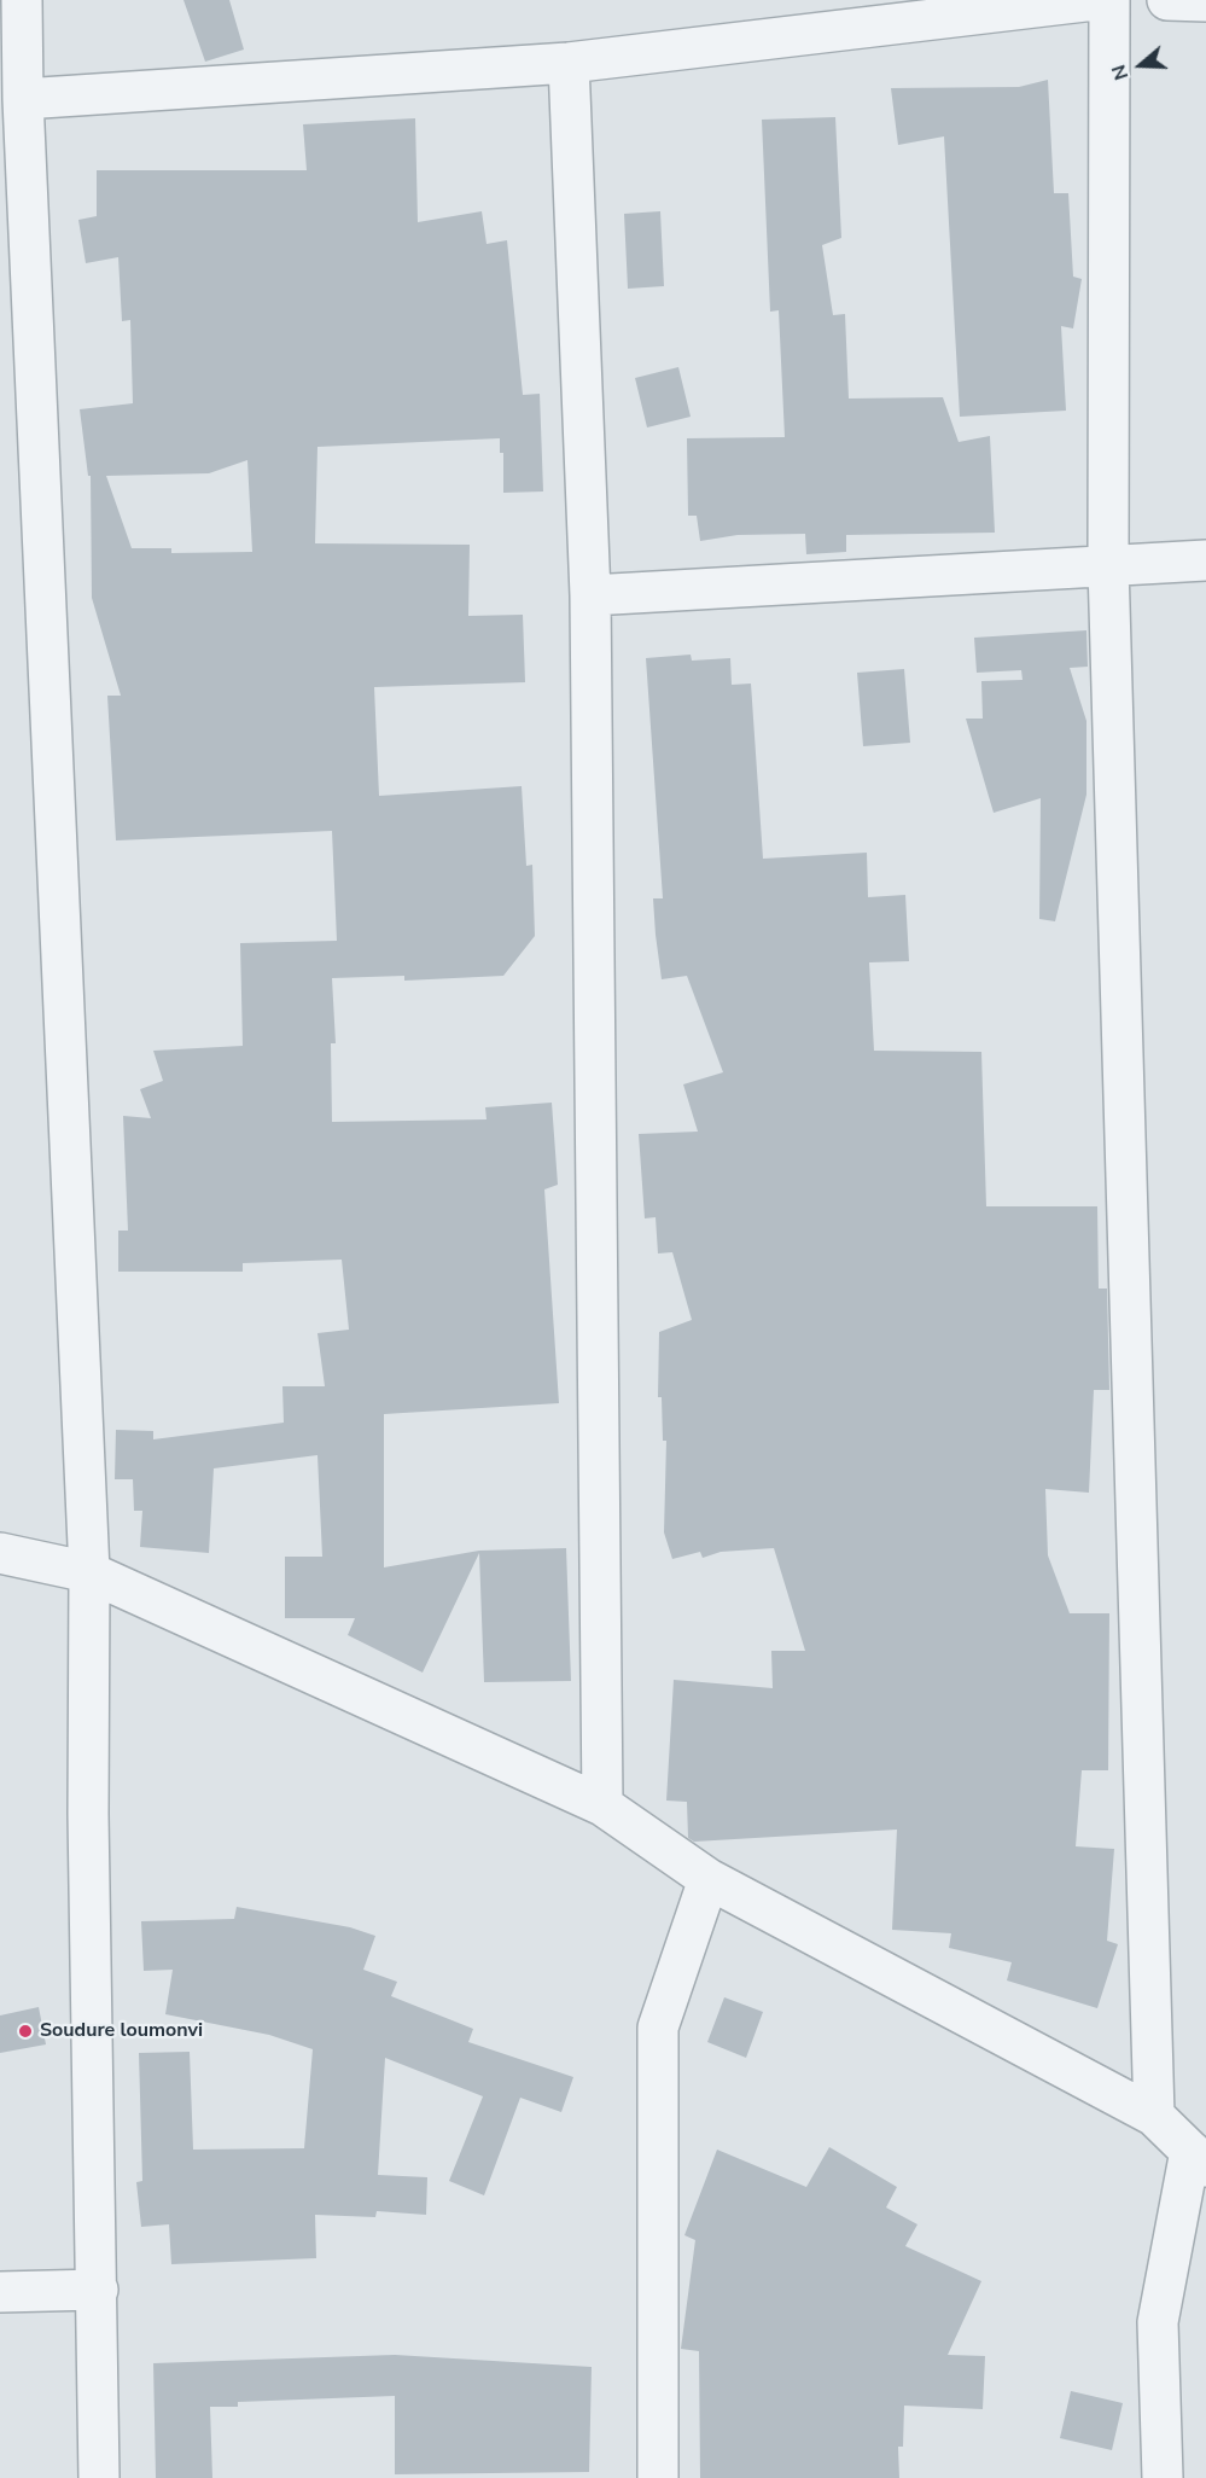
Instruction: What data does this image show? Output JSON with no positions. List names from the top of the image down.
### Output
{
  "places": ["Soudure loumonvi"],
  "north": "left"
}
